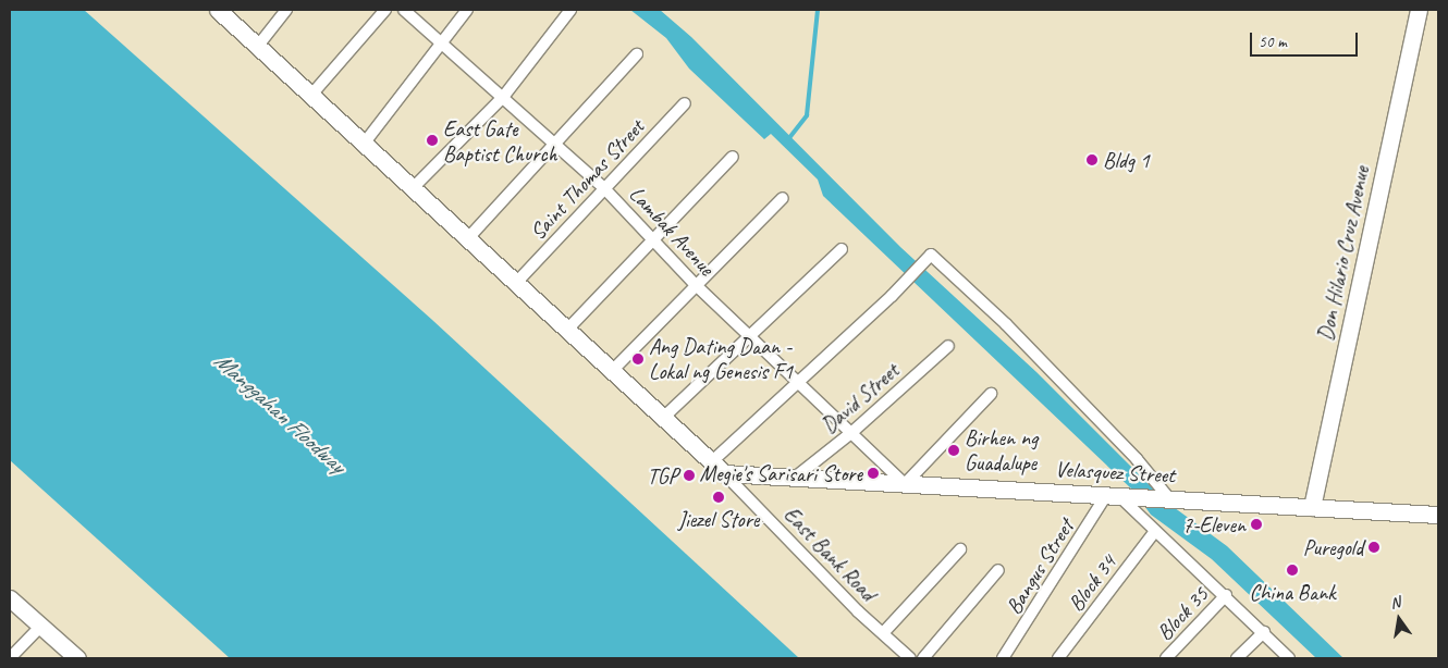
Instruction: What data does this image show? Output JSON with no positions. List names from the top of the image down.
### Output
{
  "streets": {
    "main road": ["Don Hilario Cruz Avenue", "Velasquez Street"],
    "street": [
      "Saint Thomas Street",
      "Lambak Avenue",
      "David Street",
      "East Bank Road",
      "Bangus Street",
      "Block 34",
      "Block 35"
    ]
  },
  "crossings": [
    ["Saint Thomas Street", "Lambak Avenue"],
    ["Lambak Avenue", "David Street"],
    ["Lambak Avenue", "Velasquez Street"],
    ["Don Hilario Cruz Avenue", "Velasquez Street"],
    ["David Street", "Velasquez Street"],
    ["Velasquez Street", "East Bank Road"],
    ["Velasquez Street", "Bangus Street"]
  ],
  "water": ["Manggahan Floodway"],
  "places": [
    "East Gate Baptist Church",
    "Bldg 1",
    "Ang Dating Daan - Lokal ng Genesis F1",
    "Birhen ng Guadalupe",
    "Megie's Sarisari Store",
    "TGP",
    "Jiezel Store",
    "7-Eleven",
    "Puregold",
    "China Bank"
  ],
  "scale_bar": "50 m",
  "north": "top"
}
